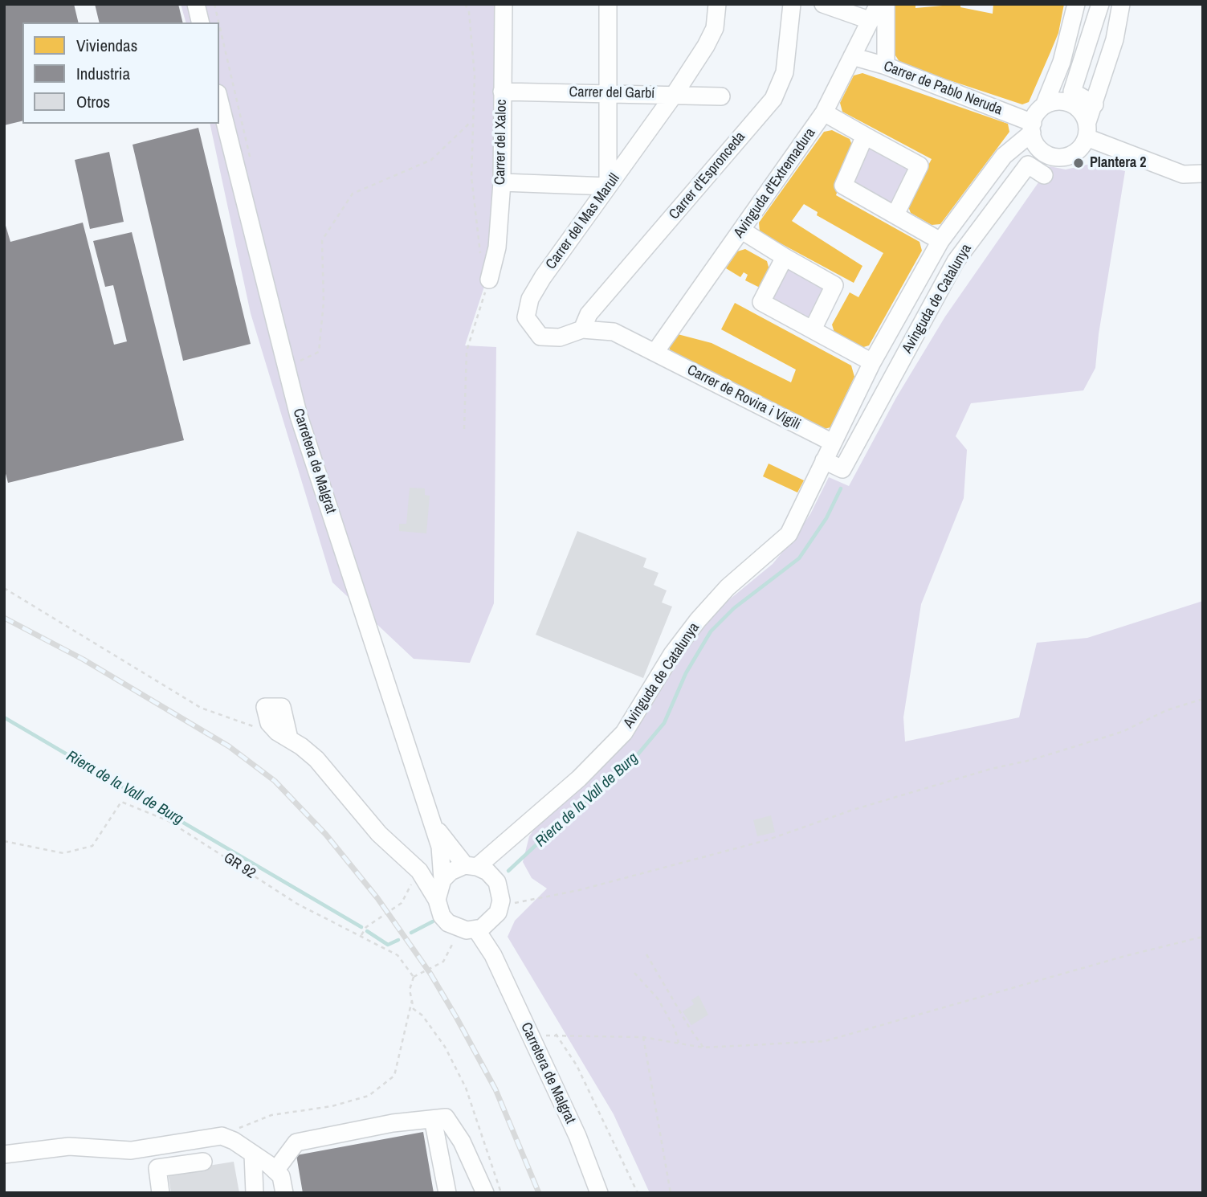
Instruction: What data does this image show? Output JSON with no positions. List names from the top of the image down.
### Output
{
  "streets": {
    "street": [
      "Carrer de Pablo Neruda",
      "Carrer del Garbí",
      "Carrer del Xaloc",
      "Carrer d'Espronceda",
      "Avinguda d'Extremadura",
      "Carrer del Mas Marull",
      "Avinguda de Catalunya",
      "Carrer de Rovira i Vigili",
      "Carretera de Malgrat"
    ],
    "path": ["GR 92"]
  },
  "crossings": [
    ["Carrer de Pablo Neruda", "Avinguda d'Extremadura"],
    ["Carrer de Pablo Neruda", "Avinguda de Catalunya"],
    ["Carrer del Garbí", "Carrer del Xaloc"],
    ["Carrer del Garbí", "Carrer del Mas Marull"],
    ["Carrer d'Espronceda", "Carrer del Mas Marull"],
    ["Avinguda d'Extremadura", "Carrer del Mas Marull"],
    ["Avinguda d'Extremadura", "Carrer de Rovira i Vigili"],
    ["Carrer del Mas Marull", "Carrer de Rovira i Vigili"],
    ["Avinguda de Catalunya", "Carrer de Rovira i Vigili"],
    ["Avinguda de Catalunya", "Carretera de Malgrat"]
  ],
  "water": ["Riera de la Vall de Burg"],
  "places": ["Plantera 2"],
  "legend": ["Viviendas", "Industria", "Otros"]
}
